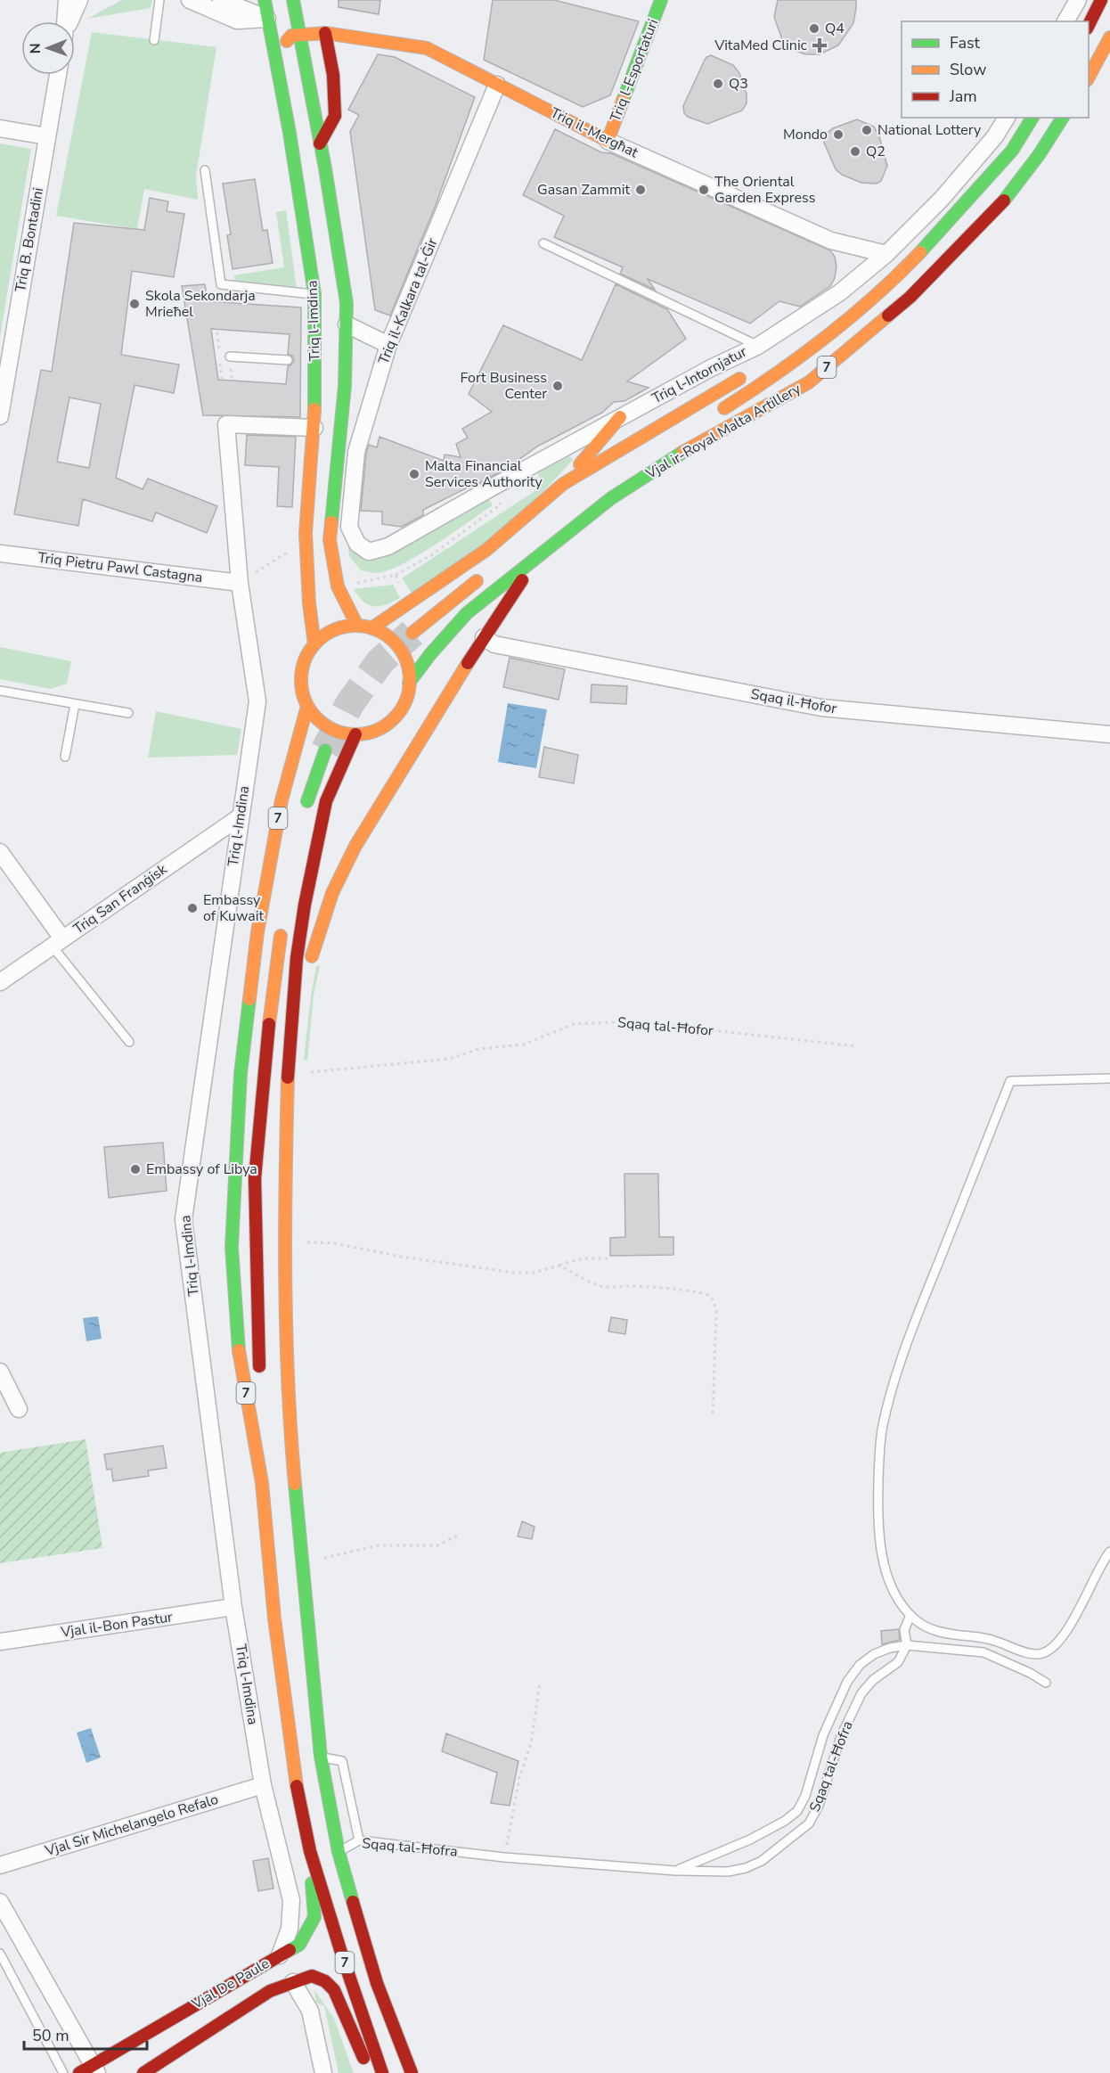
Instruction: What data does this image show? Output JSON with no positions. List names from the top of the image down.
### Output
{
  "streets": {
    "main road": [
      "Triq l-Esportaturi",
      "Triq il-Mergħat",
      "Triq l-Imdina",
      "7",
      "Vjal ir-Royal Malta Artillery",
      "Vjal De Paule"
    ],
    "street": [
      "Triq B. Bontadini",
      "Triq il-Kalkara tal-Ġir",
      "Triq l-Intornjatur",
      "Triq Pietru Pawl Castagna",
      "Sqaq il-Ħofor",
      "Triq San Franġisk",
      "Vjal il-Bon Pastur",
      "Vjal Sir Michelangelo Refalo"
    ],
    "lane": ["Sqaq tal-Ħofra"],
    "path": ["Sqaq tal-Ħofor"]
  },
  "crossings": [
    ["Triq l-Esportaturi", "Triq il-Mergħat"],
    ["Triq il-Mergħat", "Triq il-Kalkara tal-Ġir"],
    ["Triq il-Mergħat", "Triq l-Intornjatur"],
    ["Triq il-Kalkara tal-Ġir", "Triq l-Intornjatur"],
    ["Triq l-Imdina", "7"],
    ["Triq l-Imdina", "Vjal ir-Royal Malta Artillery"],
    ["Triq l-Imdina", "Triq Pietru Pawl Castagna"],
    ["Triq l-Imdina", "Triq San Franġisk"],
    ["Triq l-Imdina", "Vjal il-Bon Pastur"],
    ["Triq l-Imdina", "Vjal Sir Michelangelo Refalo"],
    ["Triq l-Imdina", "Vjal De Paule"],
    ["7", "Vjal ir-Royal Malta Artillery"],
    ["7", "Sqaq tal-Ħofor"],
    ["7", "Sqaq tal-Ħofra"],
    ["7", "Vjal De Paule"]
  ],
  "places": {
    "other": [
      "Q4",
      "Q3",
      "National Lottery",
      "Mondo",
      "Q2",
      "Gasan Zammit",
      "The Oriental Garden Express",
      "Skola Sekondarja Mrieħel",
      "Fort Business Center",
      "Malta Financial Services Authority",
      "Embassy of Kuwait",
      "Embassy of Libya"
    ],
    "health": ["VitaMed Clinic"]
  },
  "legend": ["Fast", "Slow", "Jam"],
  "scale_bar": "50 m",
  "north": "left"
}
